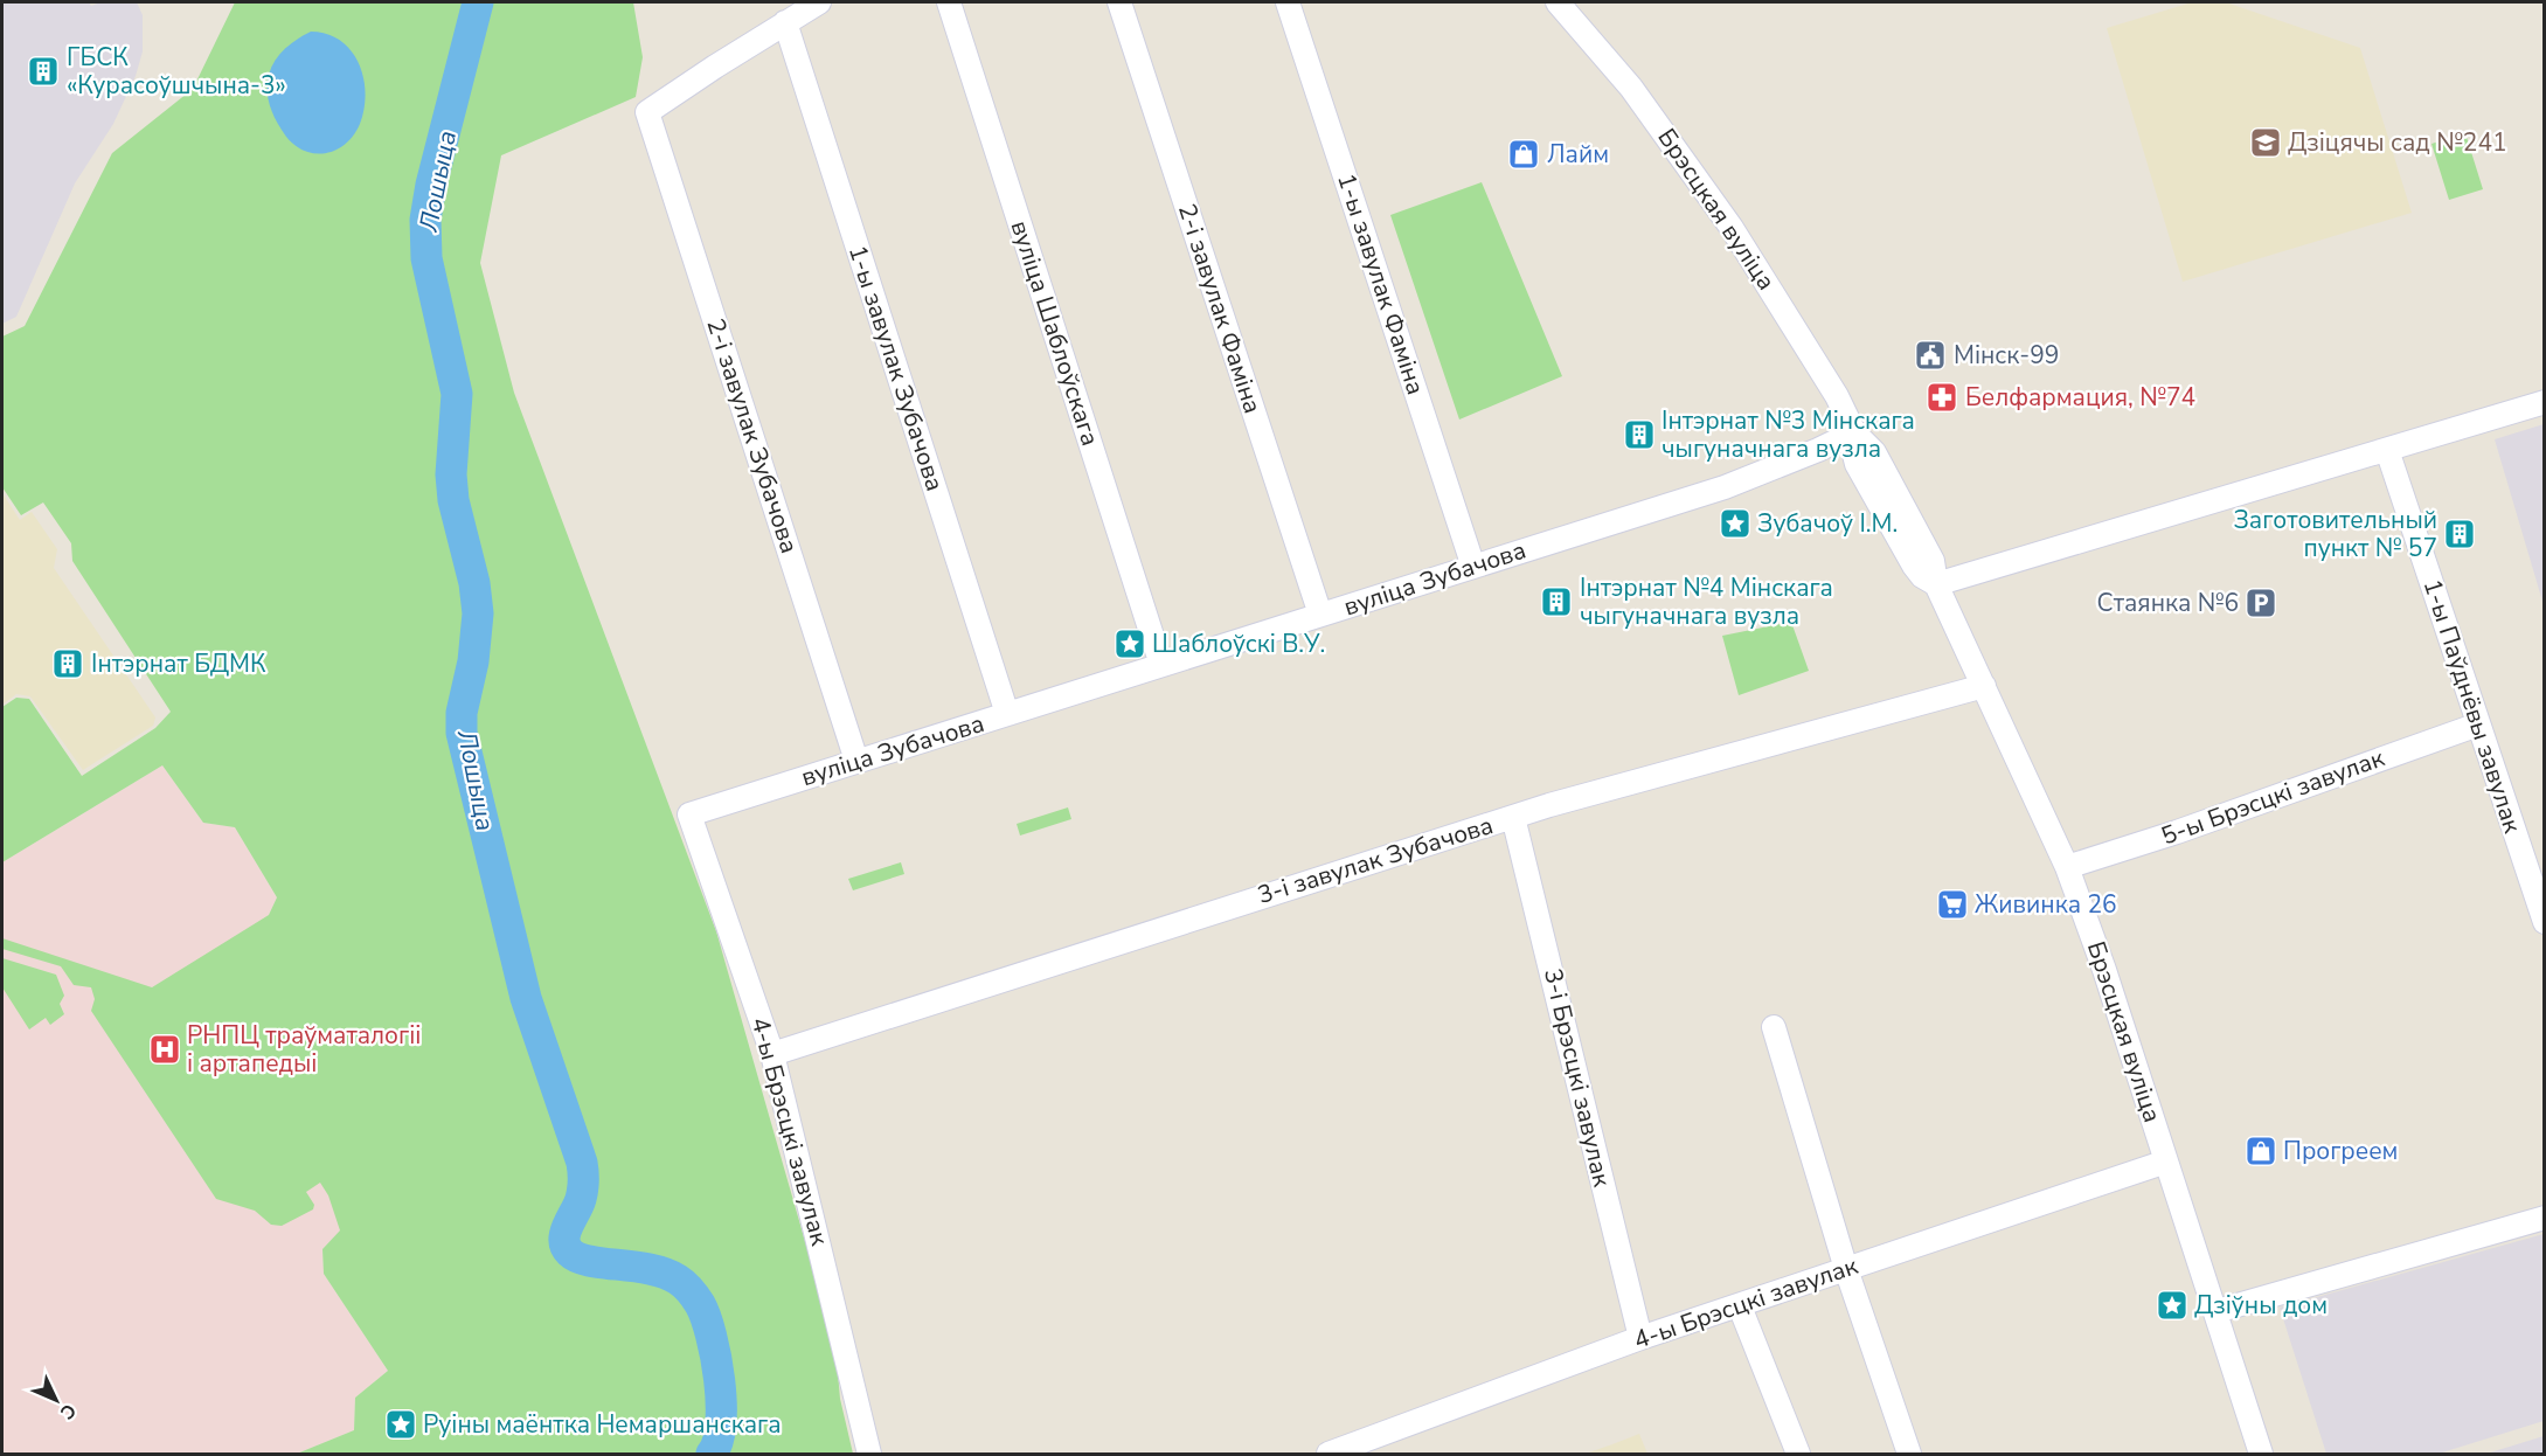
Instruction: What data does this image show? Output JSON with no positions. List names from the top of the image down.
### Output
{
  "streets": {
    "street": [
      "Брэсцкая вуліца",
      "1-ы завулак Фаміна",
      "2-і завулак Фаміна",
      "вуліца Шаблоўскага",
      "1-ы завулак Зубачова",
      "2-і завулак Зубачова",
      "вуліца Зубачова",
      "1-ы Паўднёвы завулак",
      "5-ы Брэсцкі завулак",
      "3-і завулак Зубачова",
      "3-і Брэсцкі завулак",
      "4-ы Брэсцкі завулак"
    ]
  },
  "crossings": [
    ["Брэсцкая вуліца", "вуліца Зубачова"],
    ["Брэсцкая вуліца", "5-ы Брэсцкі завулак"],
    ["Брэсцкая вуліца", "3-і завулак Зубачова"],
    ["Брэсцкая вуліца", "4-ы Брэсцкі завулак"],
    ["1-ы завулак Фаміна", "вуліца Зубачова"],
    ["2-і завулак Фаміна", "вуліца Зубачова"],
    ["вуліца Шаблоўскага", "вуліца Зубачова"],
    ["1-ы завулак Зубачова", "2-і завулак Зубачова"],
    ["1-ы завулак Зубачова", "вуліца Зубачова"],
    ["2-і завулак Зубачова", "вуліца Зубачова"],
    ["вуліца Зубачова", "4-ы Брэсцкі завулак"],
    ["1-ы Паўднёвы завулак", "5-ы Брэсцкі завулак"],
    ["3-і завулак Зубачова", "3-і Брэсцкі завулак"],
    ["3-і завулак Зубачова", "4-ы Брэсцкі завулак"],
    ["3-і Брэсцкі завулак", "4-ы Брэсцкі завулак"]
  ],
  "water": ["Лошыца"],
  "places": {
    "building": [
      "ГБСК «Курасоўшчына-3»",
      "Інтэрнат №3 Мінскага чыгуначнага вузла",
      "Заготовительный пункт № 57",
      "Інтэрнат №4 Мінскага чыгуначнага вузла",
      "Інтэрнат БДМК"
    ],
    "school or university": ["Дзіцячы сад №241"],
    "shop": ["Лайм", "Прогреем"],
    "public building": ["Мінск-99"],
    "pharmacy": ["Белфармация, №74"],
    "place": [
      "Зубачоў І.М.",
      "Шаблоўскі В.У.",
      "Дзіўны дом",
      "Руіны маёнтка Немаршанскага"
    ],
    "parking": ["Стаянка №6"],
    "supermarket": ["Живинка 26"],
    "hospital": ["РНПЦ траўматалогіі і артапедыі"]
  },
  "north": "bottom right"
}
